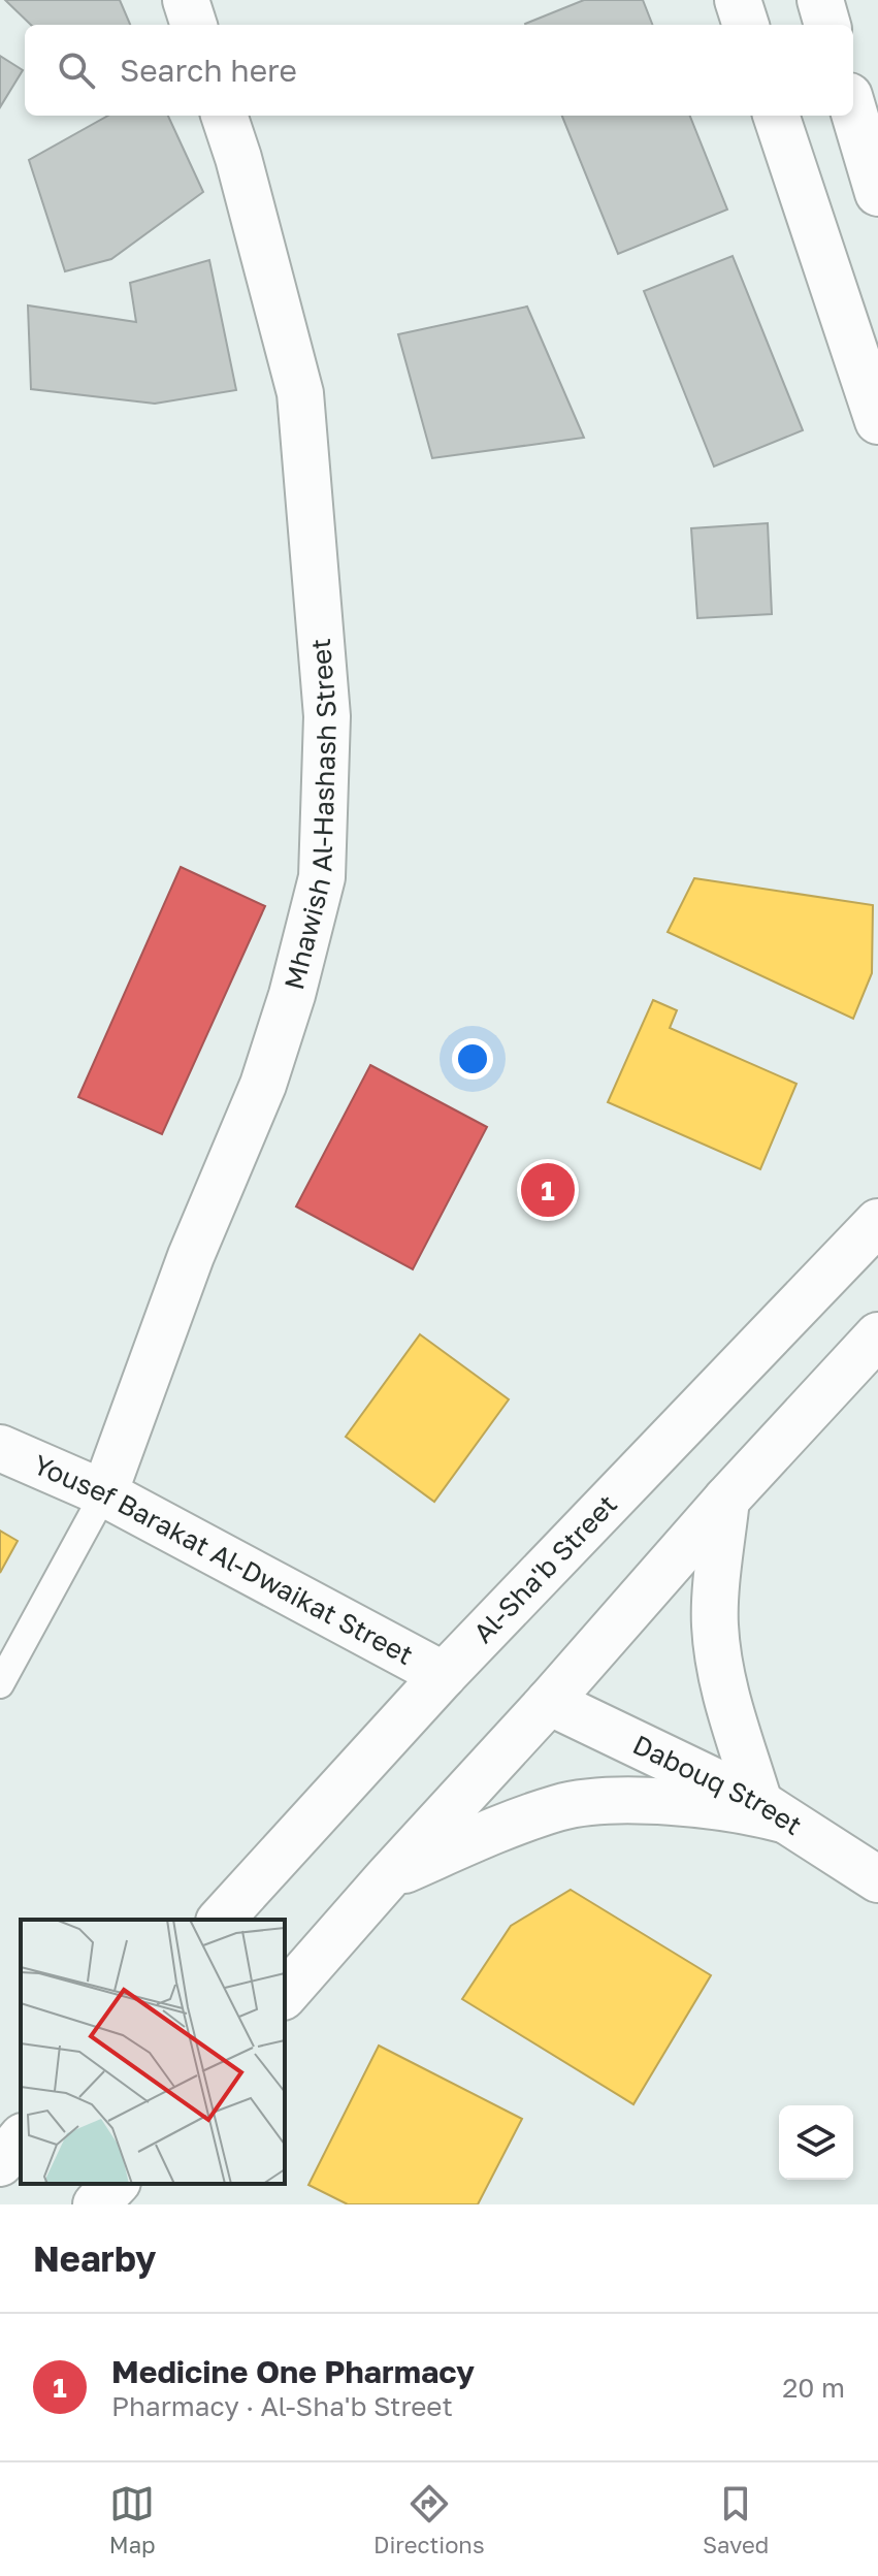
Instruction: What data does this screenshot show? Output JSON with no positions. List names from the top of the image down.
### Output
{
  "streets": {
    "street": [
      "Mhawish Al-Hashash Street",
      "Yousef Barakat Al-Dwaikat Street",
      "Al-Sha'b Street",
      "Dabouq Street"
    ]
  },
  "crossings": [
    ["Mhawish Al-Hashash Street", "Yousef Barakat Al-Dwaikat Street"],
    ["Yousef Barakat Al-Dwaikat Street", "Al-Sha'b Street"]
  ],
  "page": {
    "search": "Search here",
    "pins": "1",
    "heading": "Nearby",
    "list": [
      {
        "mark": "1",
        "name": "Medicine One Pharmacy",
        "note": "Pharmacy · Al-Sha'b Street",
        "value": "20 m"
      }
    ],
    "nav": ["Map", "Directions", "Saved"]
  }
}
